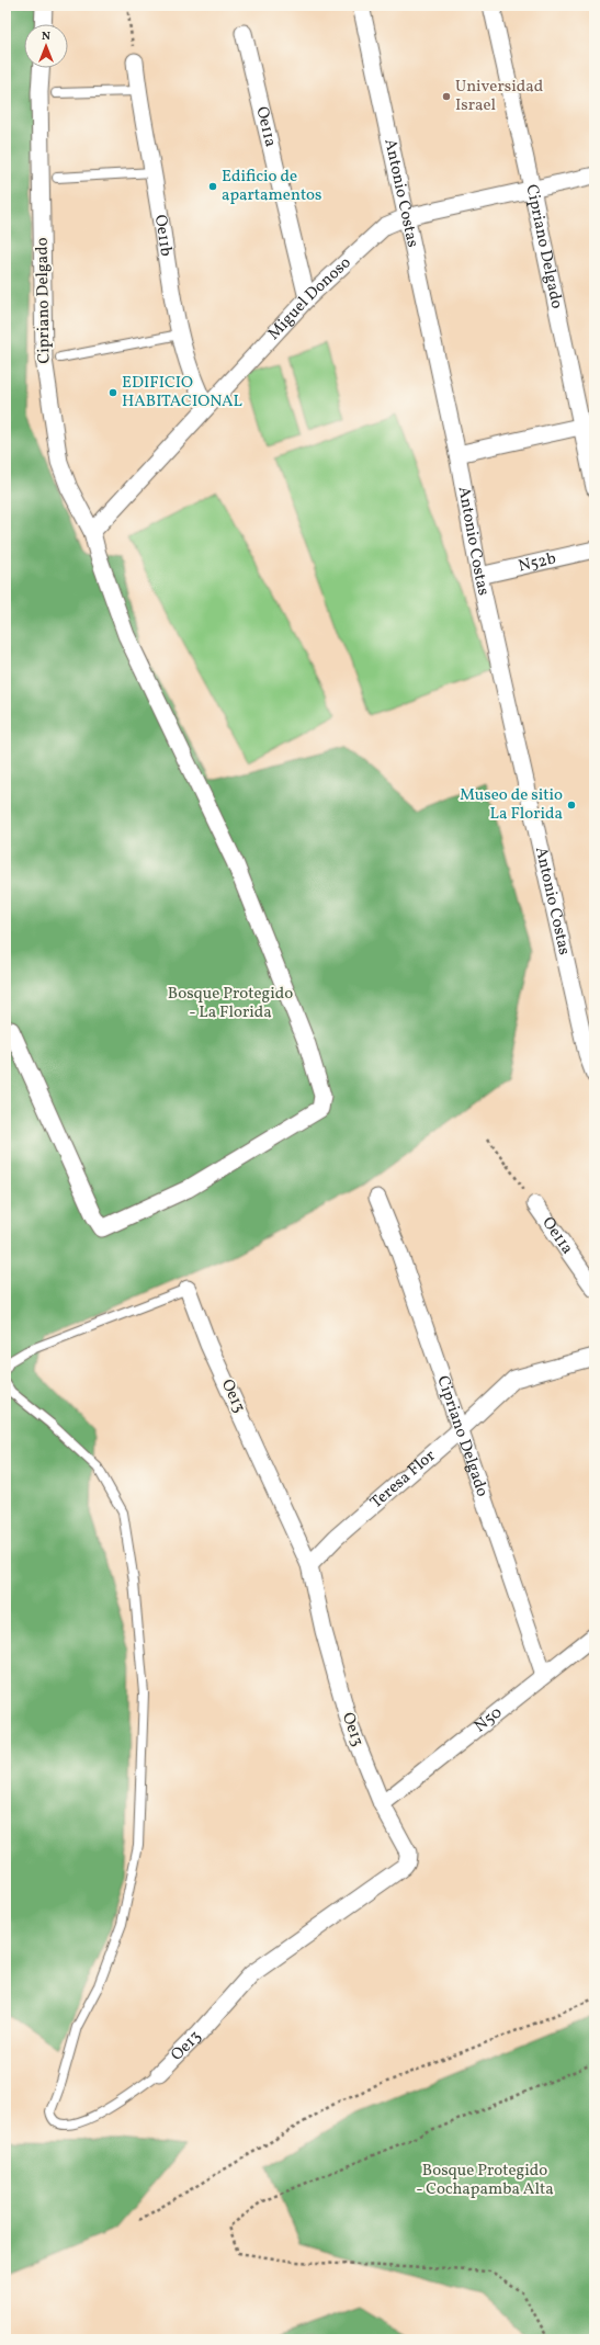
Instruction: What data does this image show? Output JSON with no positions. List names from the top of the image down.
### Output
{
  "streets": {
    "street": [
      "Oe11a",
      "Antonio Costas",
      "Oe11b",
      "Cipriano Delgado",
      "Miguel Donoso",
      "N52b",
      "Oe13",
      "Teresa Flor",
      "N50"
    ]
  },
  "crossings": [
    ["Oe11a", "Miguel Donoso"],
    ["Antonio Costas", "Miguel Donoso"],
    ["Antonio Costas", "N52b"],
    ["Oe11b", "Miguel Donoso"],
    ["Cipriano Delgado", "Miguel Donoso"],
    ["Cipriano Delgado", "Teresa Flor"],
    ["Cipriano Delgado", "N50"],
    ["Oe13", "Teresa Flor"],
    ["Oe13", "N50"]
  ],
  "parks": ["Bosque Protegido - La Florida", "Bosque Protegido - Cochapamba Alta"],
  "places": [
    "Universidad Israel",
    "Edificio de apartamentos",
    "EDIFICIO HABITACIONAL",
    "Museo de sitio La Florida"
  ],
  "north": "top"
}
